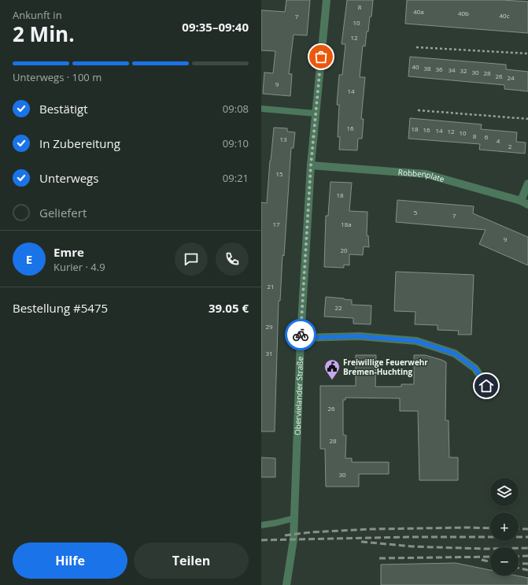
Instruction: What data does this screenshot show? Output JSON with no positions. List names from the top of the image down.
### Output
{
  "streets": {
    "street": ["Robbenplate", "Obervielander Straße"]
  },
  "crossings": [
    ["Robbenplate", "Obervielander Straße"]
  ],
  "places": {
    "public building": ["Freiwillige Feuerwehr Bremen-Huchting"]
  },
  "house_numbers": [
    "8",
    "40a",
    "40b",
    "40c",
    "7",
    "10",
    "12",
    "40",
    "38",
    "36",
    "34",
    "32",
    "30",
    "28",
    "26",
    "24",
    "9",
    "14",
    "16",
    "18",
    "16",
    "14",
    "12",
    "10",
    "8",
    "6",
    "13",
    "4",
    "2",
    "15",
    "18",
    "5",
    "7",
    "17",
    "18a",
    "9",
    "20",
    "21",
    "22",
    "29",
    "31",
    "26",
    "28",
    "30"
  ],
  "page": {
    "heading": ["2 Min.", "Ankunft in", "09:35–09:40"],
    "panel": [
      "Emre",
      "Kurier · 4.9",
      "Bestellung #5475",
      "39.05 €"
    ],
    "bar": "Unterwegs · 100 m",
    "list": [
      ["Bestätigt", "09:08"],
      ["In Zubereitung", "09:10"],
      ["Unterwegs", "09:21"],
      "Geliefert"
    ],
    "round": "E",
    "map_buttons": ["+", "−"],
    "buttons": ["Hilfe", "Teilen"]
  }
}
